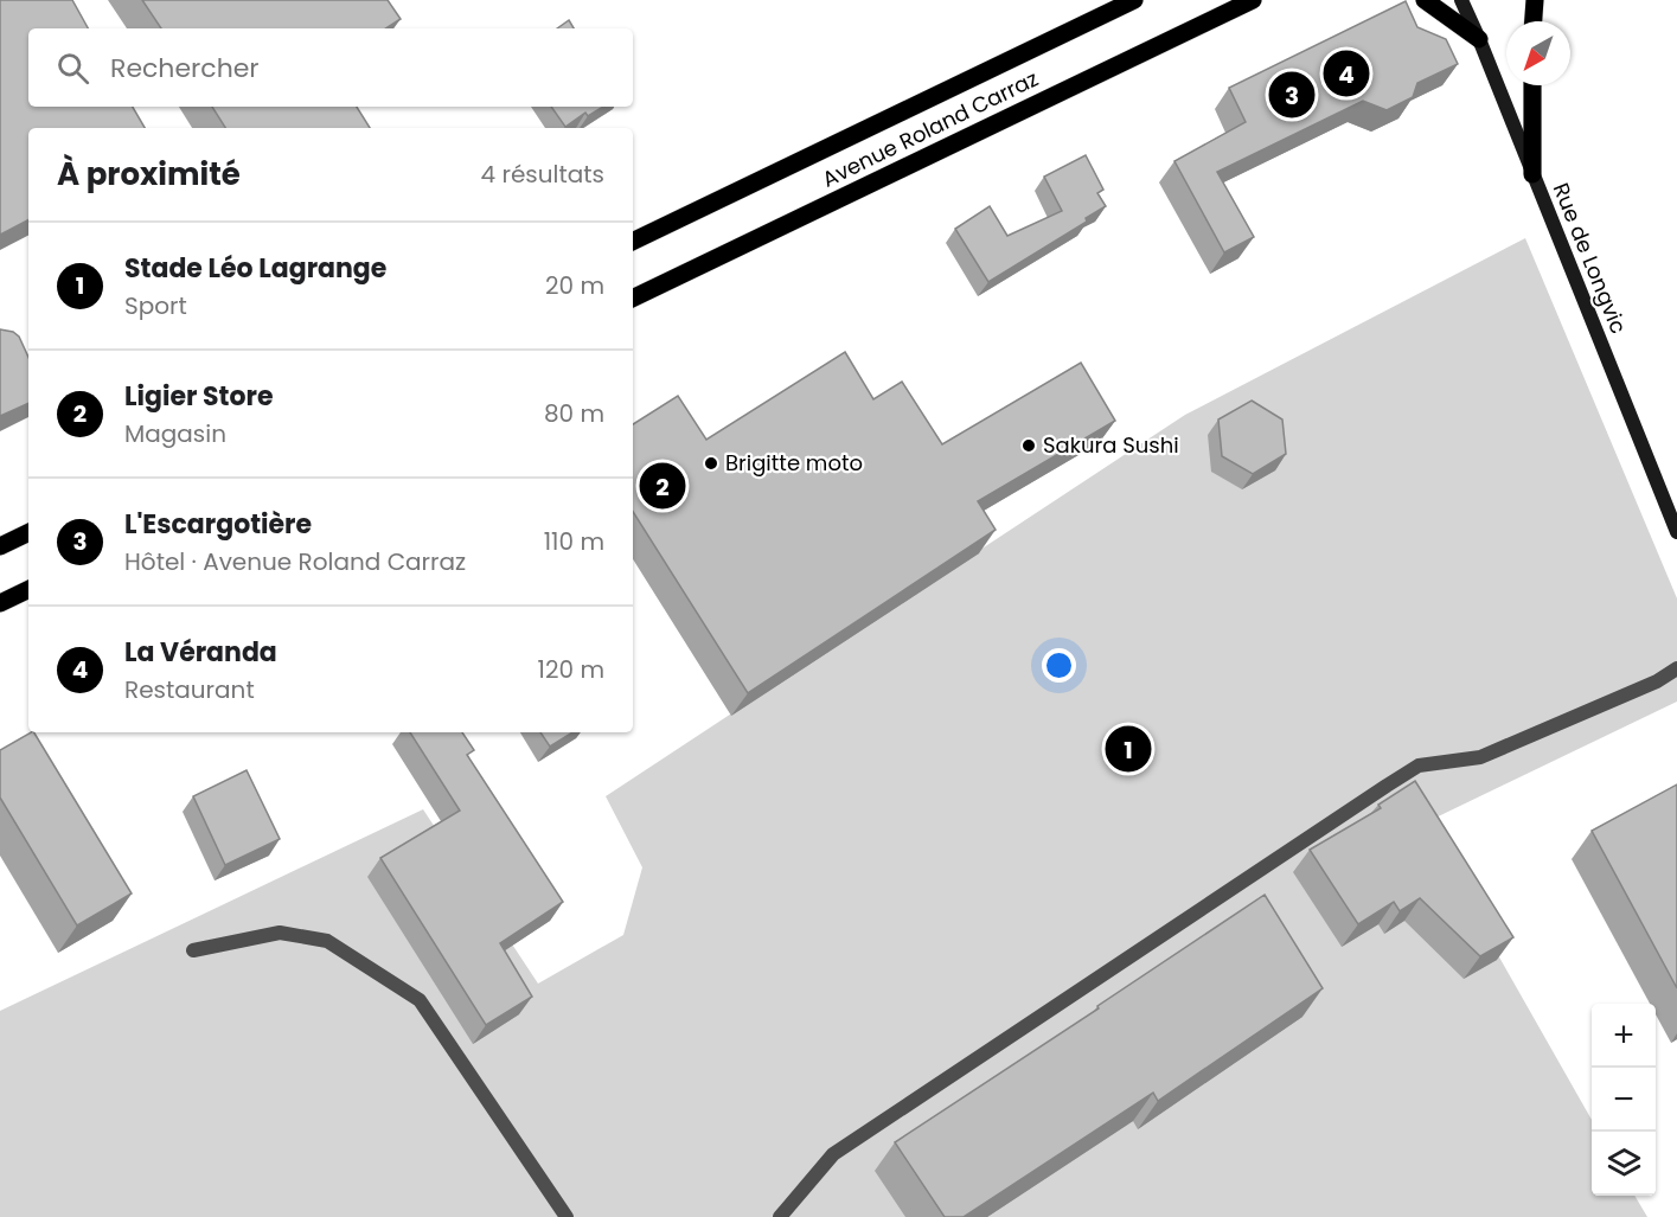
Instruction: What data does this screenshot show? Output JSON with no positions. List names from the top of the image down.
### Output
{
  "streets": {
    "main road": ["Avenue Roland Carraz"],
    "street": ["Rue de Longvic"]
  },
  "places": ["Sakura Sushi", "Brigitte moto"],
  "north": "bottom left",
  "page": {
    "search": "Rechercher",
    "pins": [
      "4",
      "3",
      "2",
      "1"
    ],
    "heading": ["À proximité", "4 résultats"],
    "list": [
      {
        "mark": "1",
        "name": "Stade Léo Lagrange",
        "note": "Sport",
        "value": "20 m"
      },
      {
        "mark": "2",
        "name": "Ligier Store",
        "note": "Magasin",
        "value": "80 m"
      },
      {
        "mark": "3",
        "name": "L'Escargotière",
        "note": "Hôtel · Avenue Roland Carraz",
        "value": "110 m"
      },
      {
        "mark": "4",
        "name": "La Véranda",
        "note": "Restaurant",
        "value": "120 m"
      }
    ],
    "map_buttons": ["+", "−"]
  }
}
